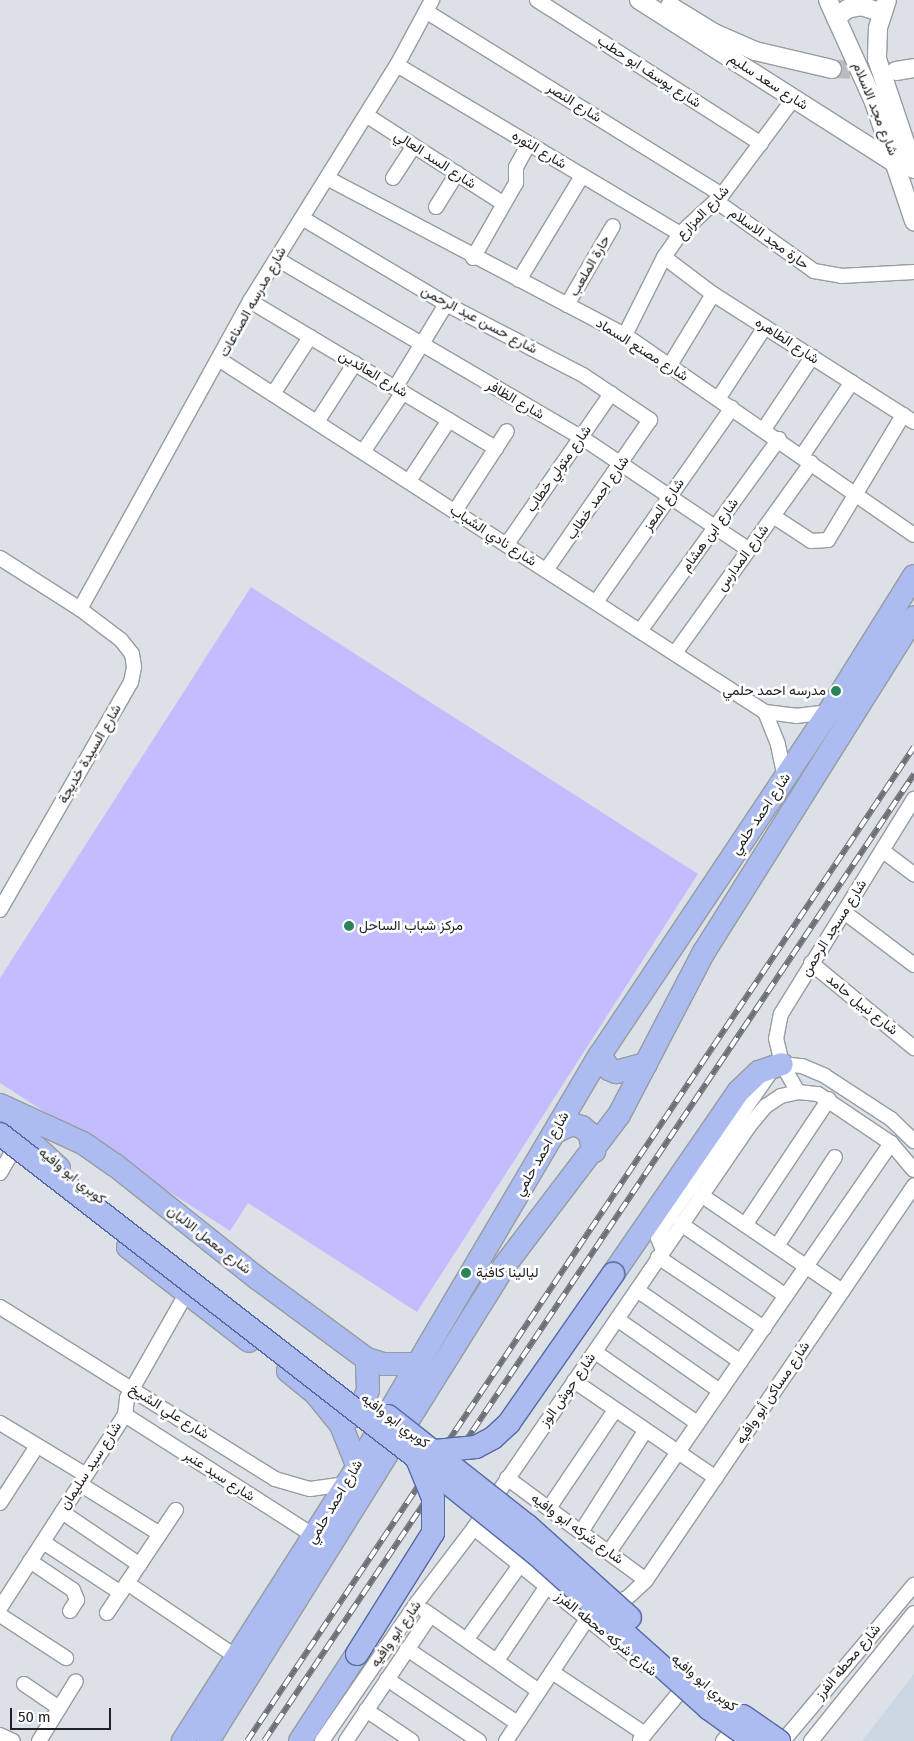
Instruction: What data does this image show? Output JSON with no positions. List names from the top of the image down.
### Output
{
  "streets": {
    "main road": ["شارع احمد حلمي", "كوبري ابو وافيه", "شارع معمل الالبان"],
    "street": [
      "شارع يوسف ابو حطب",
      "شارع سعد سليم",
      "شارع النصر",
      "شارع مجد الاسلام",
      "شارع الثوره",
      "شارع السد العالي",
      "شارع المزارع",
      "حارة مجد الاسلام",
      "حارة الملعب",
      "شارع مدرسه الصناعات",
      "شارع حسن عبد الرحمن",
      "شارع الطاهره",
      "شارع مصنع السماد",
      "شارع العائدين",
      "شارع الظافر",
      "شارع متولي خطاب",
      "شارع احمد خطاب",
      "شارع المعز",
      "شارع ابن هشام",
      "شارع نادي الشباب",
      "شارع المدارس",
      "شارع السيدة خديجة",
      "شارع مسجد الرحمن",
      "شارع نبيل حامد",
      "شارع حوش الوز",
      "شارع مساكن أبو وافيه",
      "شارع علي الشيخ",
      "شارع سيد سليمان",
      "شارع سيد عنبر",
      "شارع شركه ابو وافيه",
      "شارع ابو وافيه",
      "شارع شركه محطه الفرز",
      "شارع محطه الفرز"
    ]
  },
  "crossings": [
    ["شارع يوسف ابو حطب", "شارع المزارع"],
    ["شارع سعد سليم", "شارع مجد الاسلام"],
    ["شارع سعد سليم", "شارع المزارع"],
    ["شارع النصر", "شارع المزارع"],
    ["شارع النصر", "حارة مجد الاسلام"],
    ["شارع النصر", "شارع مدرسه الصناعات"],
    ["شارع الثوره", "شارع المزارع"],
    ["شارع الثوره", "شارع مدرسه الصناعات"],
    ["شارع السد العالي", "شارع مدرسه الصناعات"],
    ["شارع المزارع", "حارة مجد الاسلام"],
    ["شارع المزارع", "شارع الطاهره"],
    ["شارع المزارع", "شارع مصنع السماد"],
    ["حارة الملعب", "شارع مصنع السماد"],
    ["شارع مدرسه الصناعات", "شارع حسن عبد الرحمن"],
    ["شارع مدرسه الصناعات", "شارع مصنع السماد"],
    ["شارع مدرسه الصناعات", "شارع العائدين"],
    ["شارع مدرسه الصناعات", "شارع الظافر"],
    ["شارع مدرسه الصناعات", "شارع نادي الشباب"],
    ["شارع مدرسه الصناعات", "شارع السيدة خديجة"],
    ["شارع حسن عبد الرحمن", "شارع متولي خطاب"],
    ["شارع حسن عبد الرحمن", "شارع احمد خطاب"],
    ["شارع الطاهره", "شارع المدارس"],
    ["شارع مصنع السماد", "شارع المعز"],
    ["شارع مصنع السماد", "شارع ابن هشام"],
    ["شارع مصنع السماد", "شارع المدارس"],
    ["شارع الظافر", "شارع متولي خطاب"],
    ["شارع الظافر", "شارع احمد خطاب"],
    ["شارع الظافر", "شارع المعز"],
    ["شارع الظافر", "شارع ابن هشام"],
    ["شارع الظافر", "شارع المدارس"],
    ["شارع متولي خطاب", "شارع نادي الشباب"],
    ["شارع احمد خطاب", "شارع نادي الشباب"],
    ["شارع المعز", "شارع نادي الشباب"],
    ["شارع ابن هشام", "شارع نادي الشباب"],
    ["شارع نادي الشباب", "شارع المدارس"],
    ["شارع نادي الشباب", "شارع احمد حلمي"],
    ["شارع احمد حلمي", "شارع معمل الالبان"],
    ["شارع احمد حلمي", "شارع علي الشيخ"],
    ["شارع احمد حلمي", "شارع سيد عنبر"],
    ["شارع مسجد الرحمن", "شارع نبيل حامد"],
    ["كوبري ابو وافيه", "شارع سيد سليمان"],
    ["كوبري ابو وافيه", "شارع محطه الفرز"],
    ["شارع حوش الوز", "شارع شركه ابو وافيه"],
    ["شارع حوش الوز", "شارع ابو وافيه"],
    ["شارع حوش الوز", "شارع شركه محطه الفرز"],
    ["شارع مساكن أبو وافيه", "شارع شركه ابو وافيه"],
    ["شارع مساكن أبو وافيه", "شارع شركه محطه الفرز"],
    ["شارع علي الشيخ", "شارع سيد سليمان"],
    ["شارع سيد سليمان", "شارع سيد عنبر"],
    ["شارع ابو وافيه", "شارع شركه محطه الفرز"]
  ],
  "places": ["مدرسه احمد حلمي", "مركز شباب الساحل", "ليالينا كافية"],
  "scale_bar": "50 m"
}
